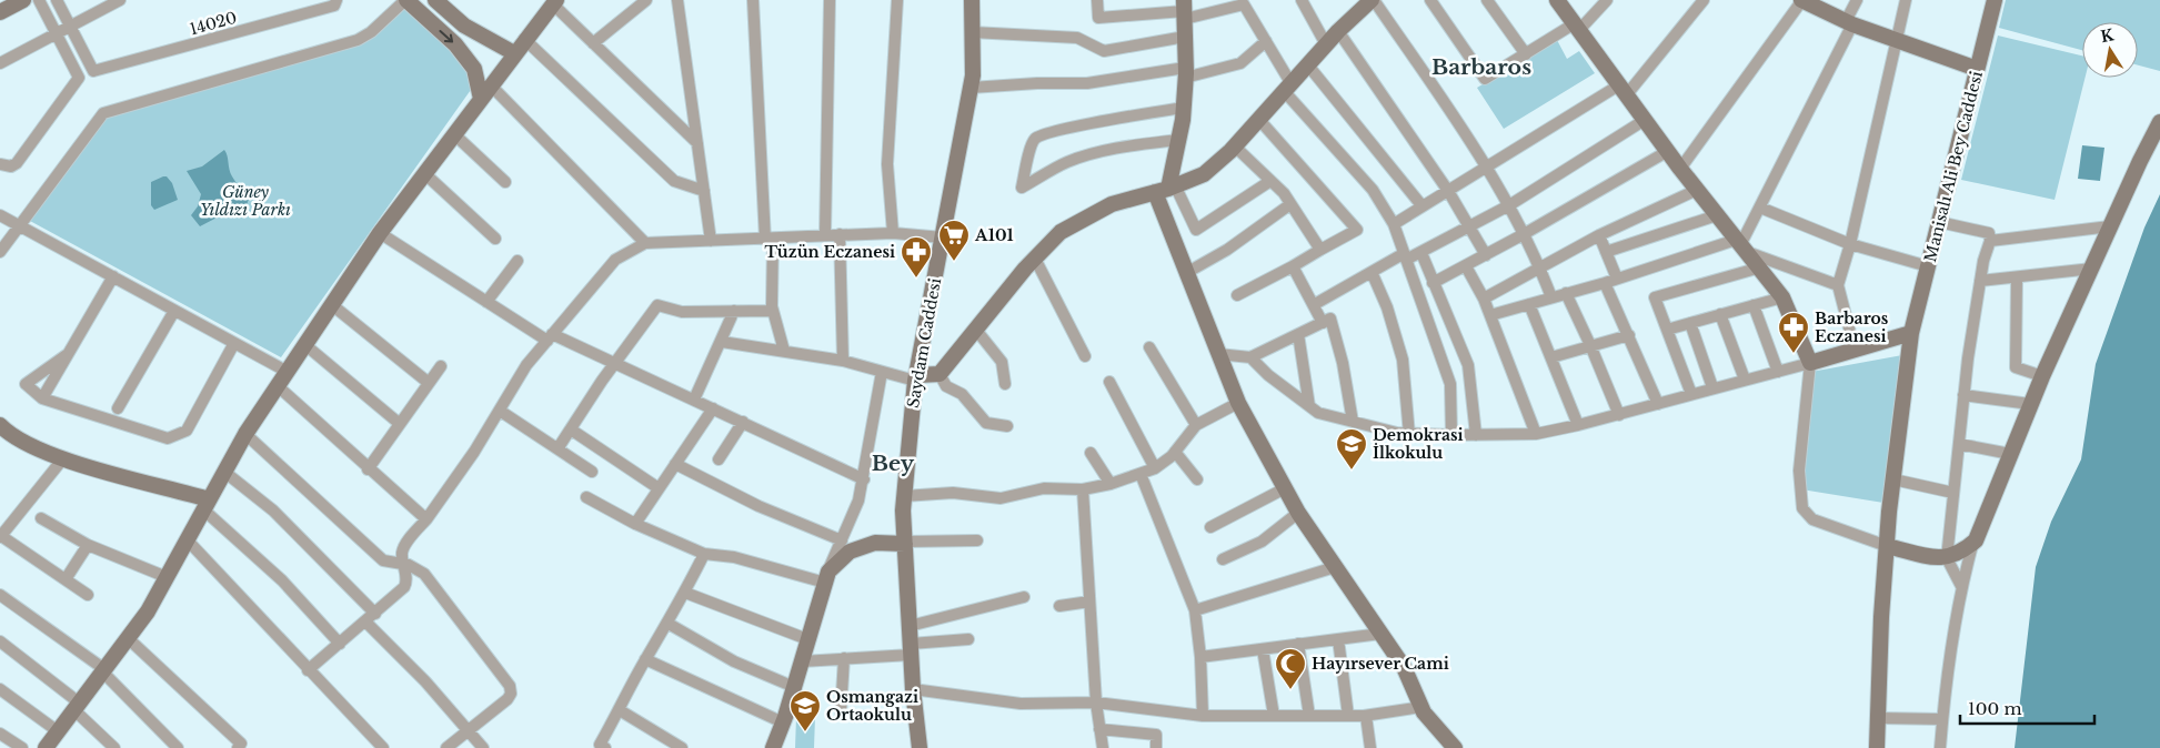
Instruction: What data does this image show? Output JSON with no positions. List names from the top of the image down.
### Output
{
  "streets": {
    "main road": ["Manisalı Ali Bey Caddesi", "Saydam Caddesi"],
    "street": ["14020"]
  },
  "districts": ["Barbaros", "Bey"],
  "parks": ["Güney Yıldızı Parkı"],
  "places": {
    "supermarket": ["A101"],
    "pharmacy": ["Tüzün Eczanesi", "Barbaros Eczanesi"],
    "school or university": ["Demokrasi İlkokulu", "Osmangazi Ortaokulu"],
    "mosque": ["Hayırsever Cami"]
  },
  "scale_bar": "100 m",
  "north": "top"
}
